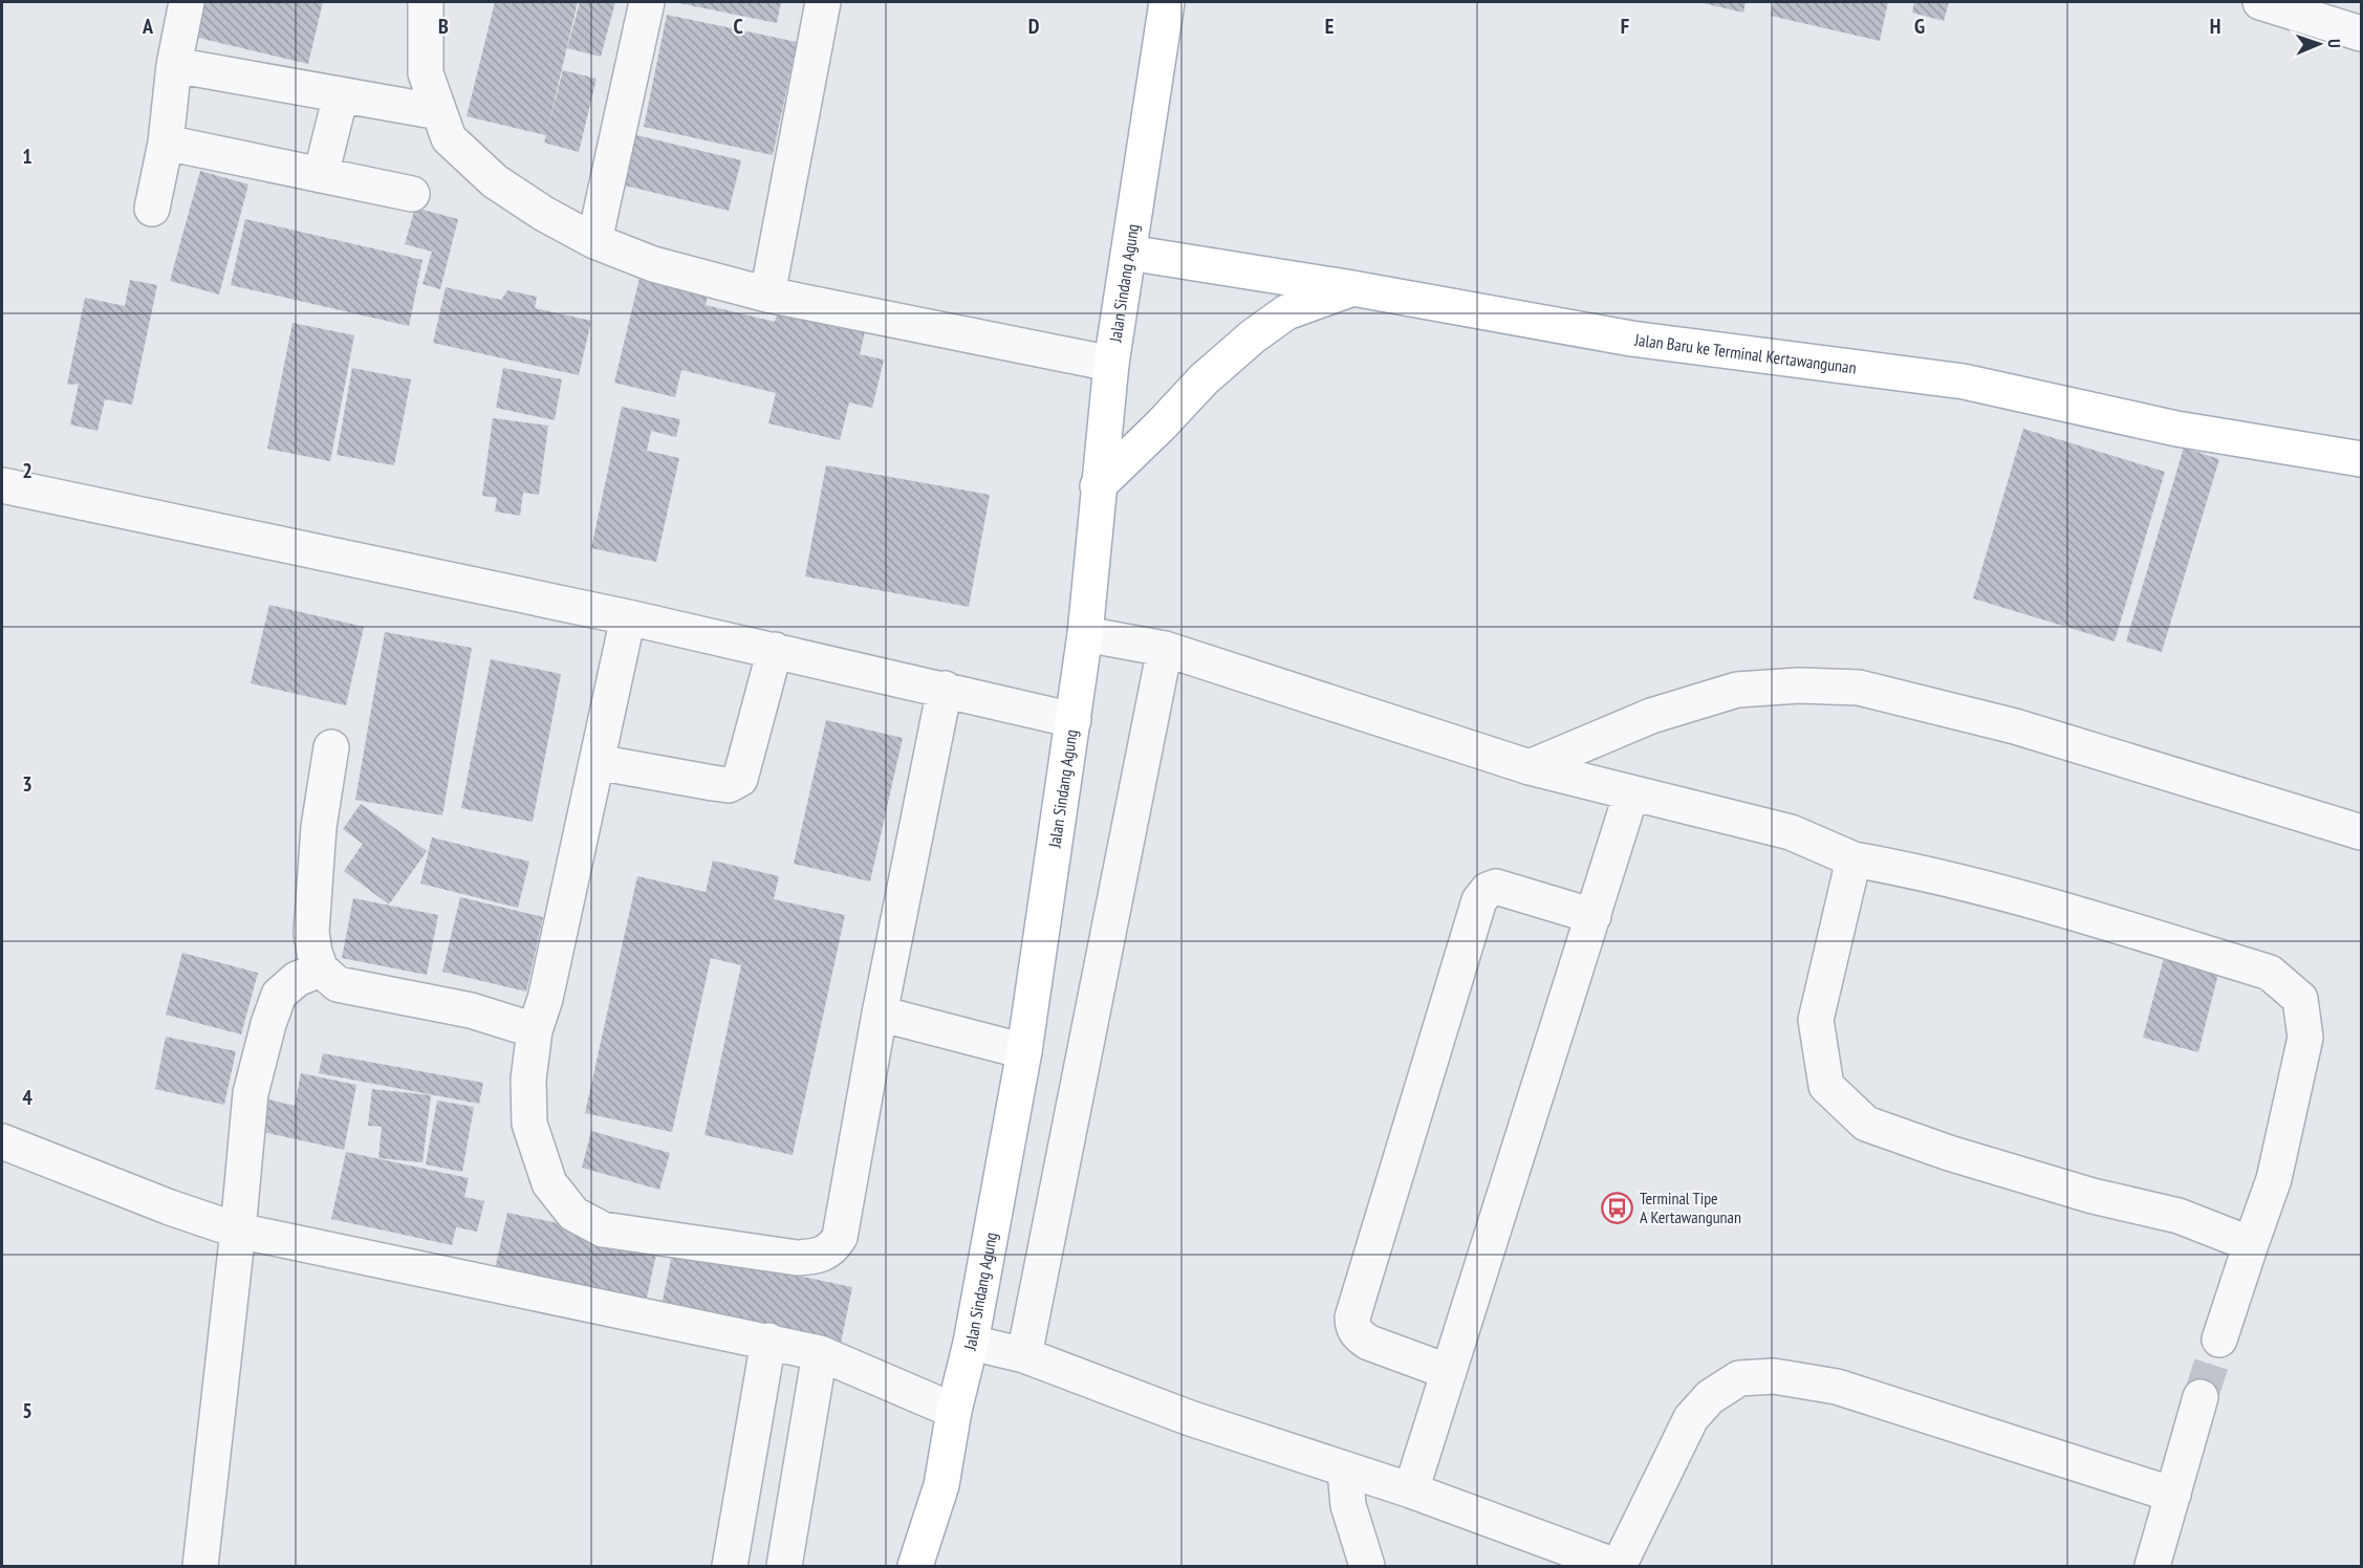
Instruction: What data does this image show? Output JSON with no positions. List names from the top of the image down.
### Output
{
  "streets": {
    "main road": ["Jalan Sindang Agung", "Jalan Baru ke Terminal Kertawangunan"]
  },
  "crossings": [
    ["Jalan Sindang Agung", "Jalan Baru ke Terminal Kertawangunan"]
  ],
  "places": {
    "bus stop": ["Terminal Tipe A Kertawangunan"]
  },
  "north": "right",
  "grid": {
    "columns": [
      "A",
      "B",
      "C",
      "D",
      "E",
      "F",
      "G",
      "H"
    ],
    "rows": [
      "1",
      "2",
      "3",
      "4",
      "5"
    ]
  }
}
